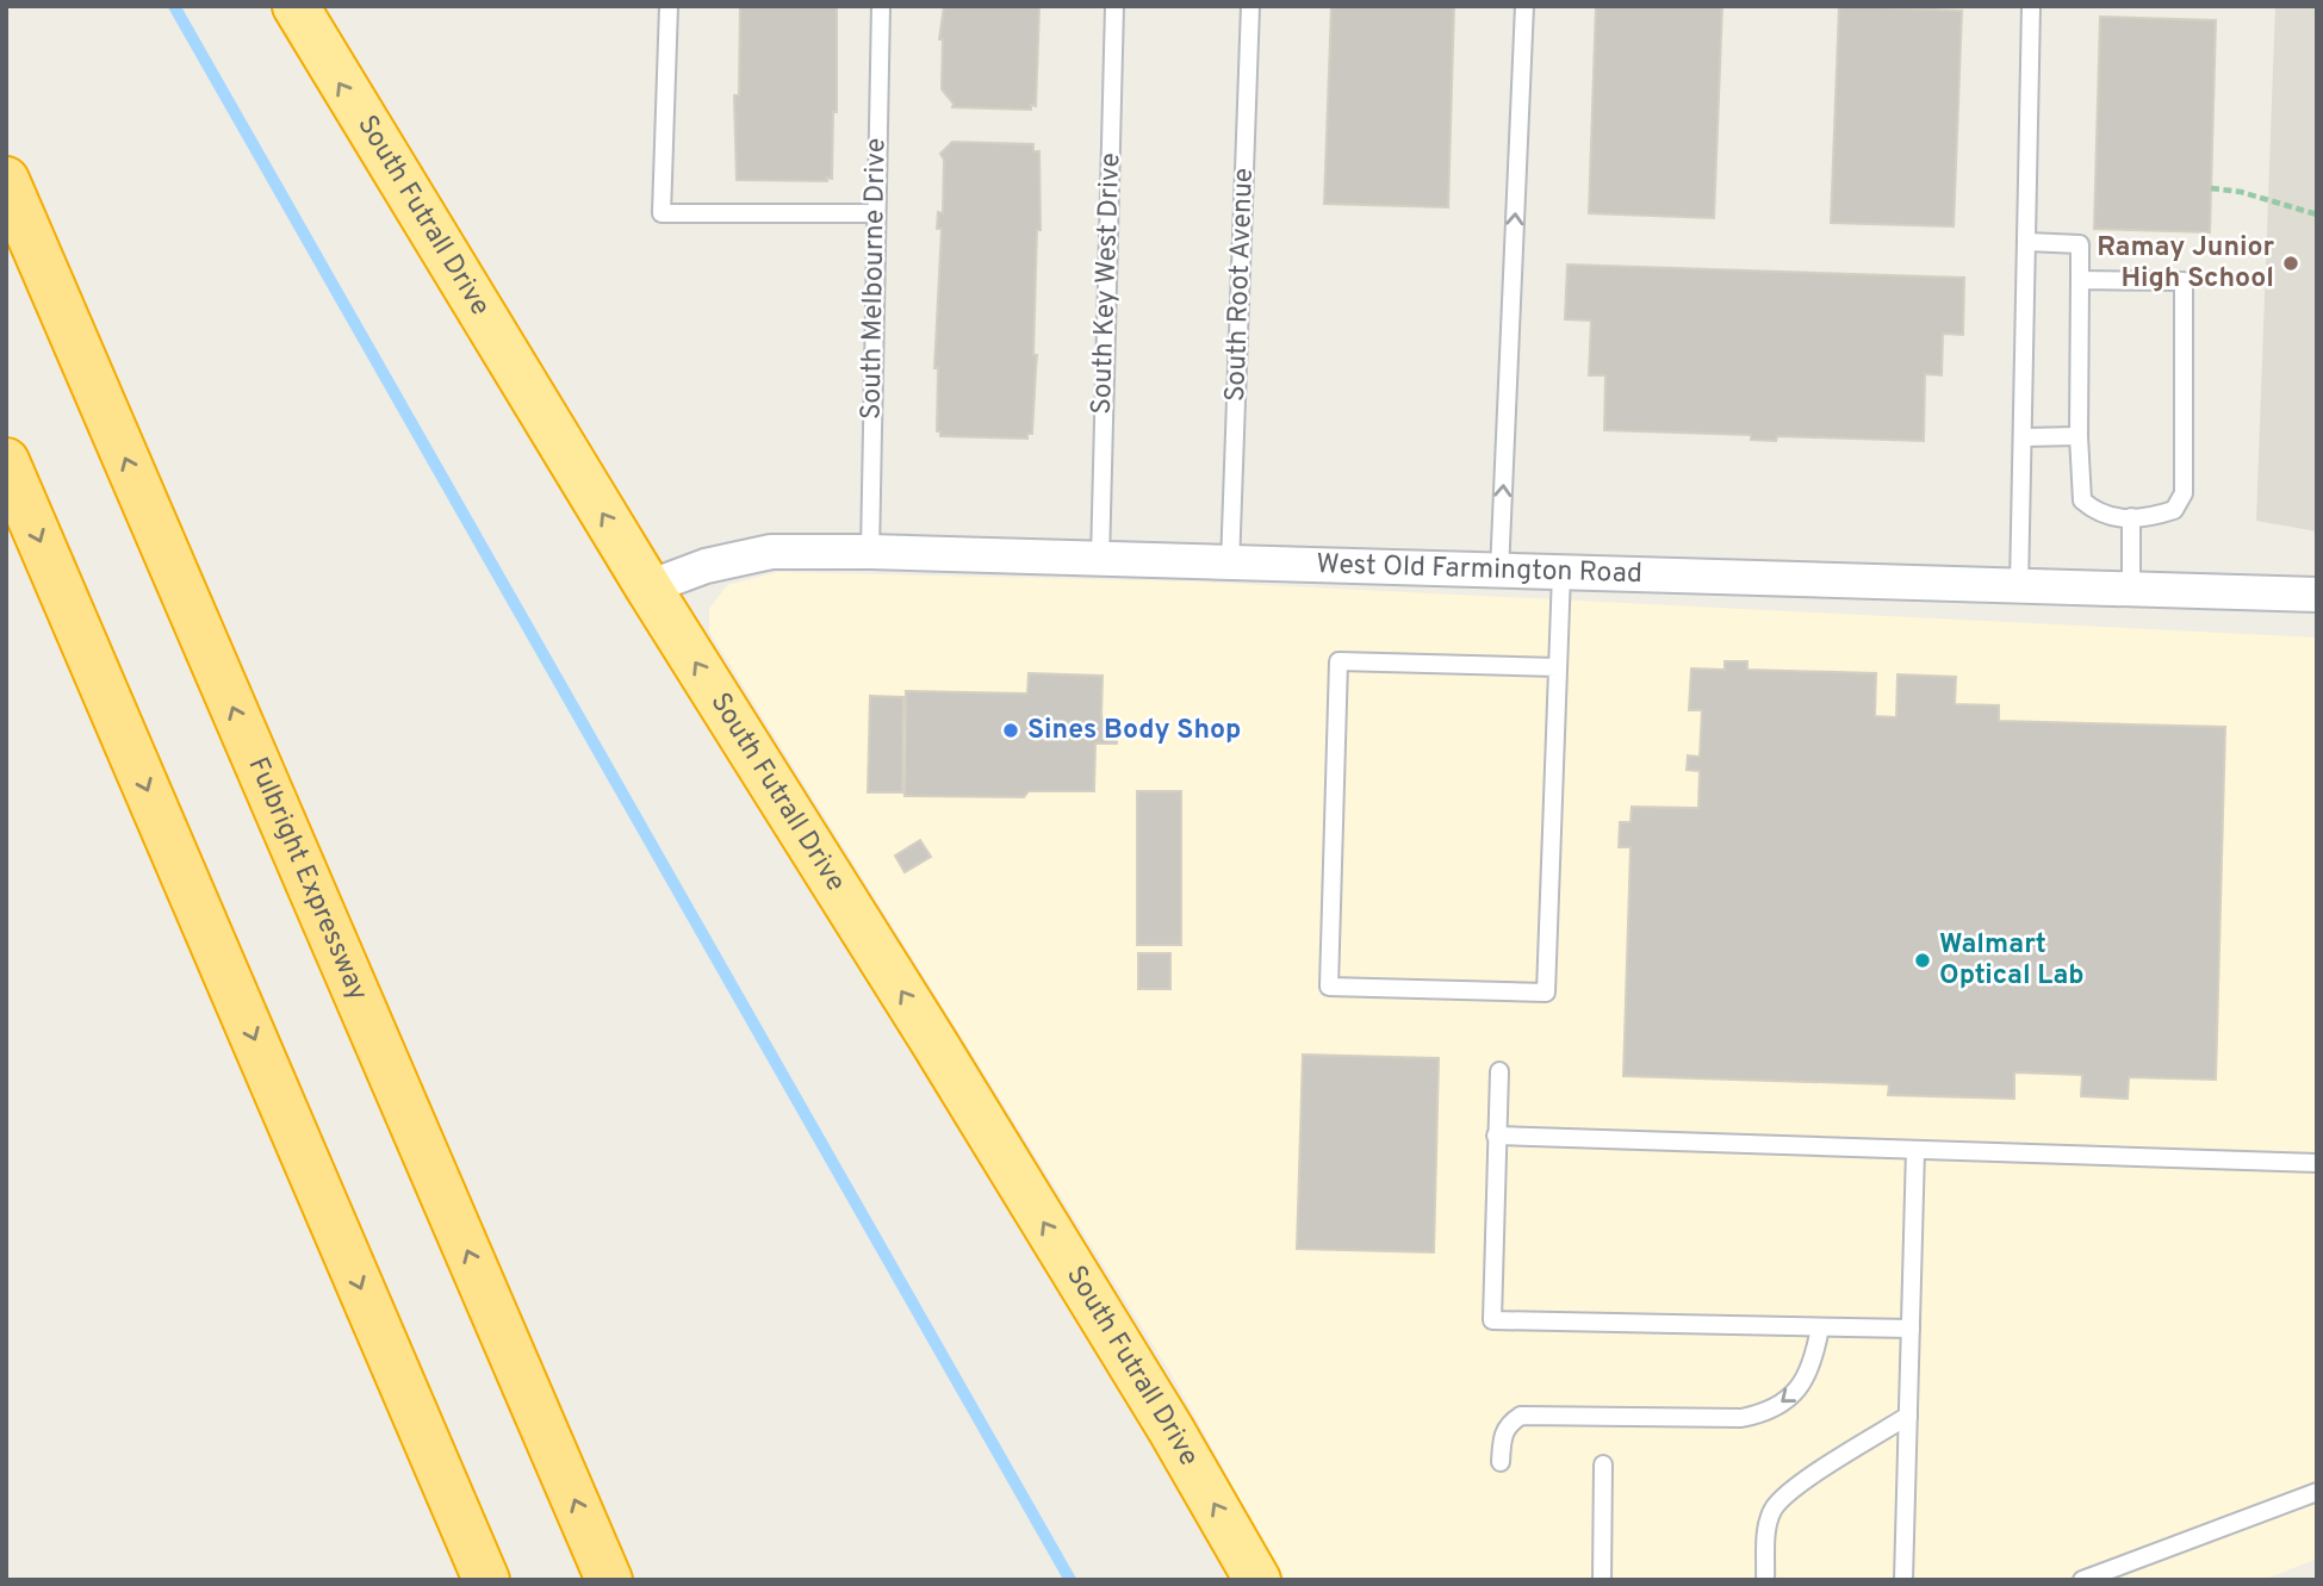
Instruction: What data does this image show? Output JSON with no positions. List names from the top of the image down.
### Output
{
  "streets": {
    "highway": ["South Futrall Drive", "Fulbright Expressway"],
    "street": ["West Old Farmington Road"],
    "lane": ["South Melbourne Drive", "South Key West Drive", "South Root Avenue"]
  },
  "crossings": [
    ["South Futrall Drive", "West Old Farmington Road"],
    ["South Melbourne Drive", "West Old Farmington Road"],
    ["South Key West Drive", "West Old Farmington Road"],
    ["South Root Avenue", "West Old Farmington Road"]
  ],
  "one_way": ["South Futrall Drive"],
  "places": ["Ramay Junior High School", "Sines Body Shop", "Walmart Optical Lab"]
}
